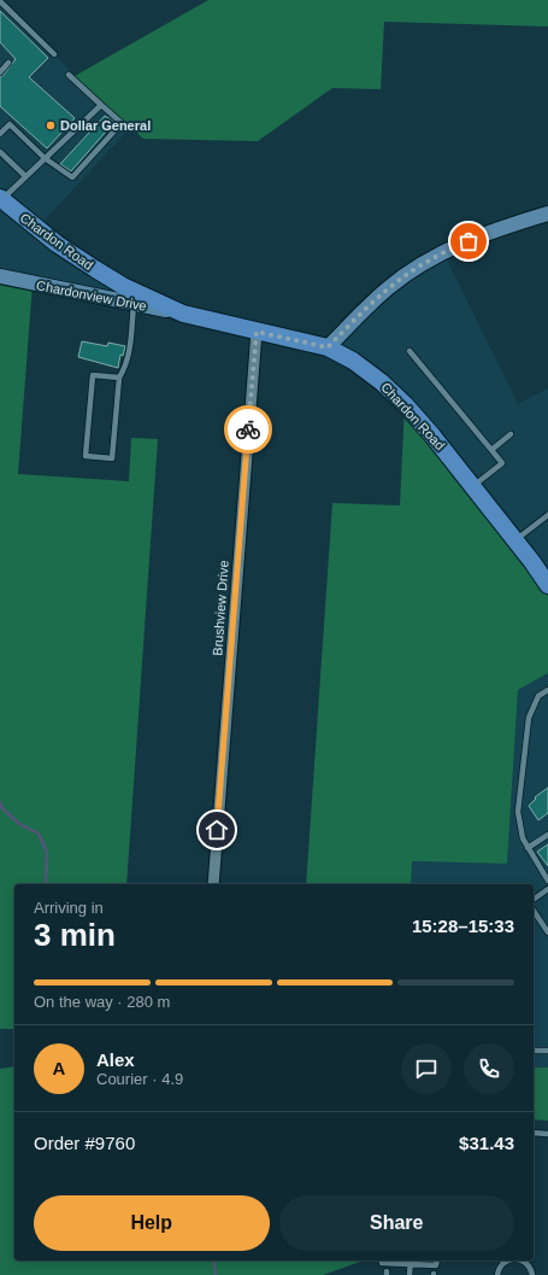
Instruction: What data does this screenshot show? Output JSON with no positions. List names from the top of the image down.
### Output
{
  "streets": {
    "main road": ["Chardon Road"],
    "street": ["Chardonview Drive", "Brushview Drive"]
  },
  "crossings": [
    ["Chardon Road", "Chardonview Drive"],
    ["Chardon Road", "Brushview Drive"]
  ],
  "places": ["Dollar General"],
  "page": {
    "heading": ["3 min", "Arriving in", "15:28–15:33"],
    "panel": [
      "Alex",
      "Courier · 4.9",
      "Order #9760",
      "$31.43"
    ],
    "bar": "On the way · 280 m",
    "round": "A",
    "buttons": ["Help", "Share"]
  }
}
